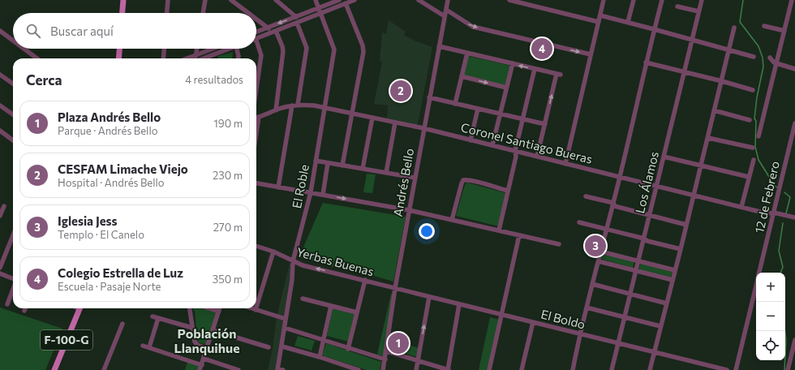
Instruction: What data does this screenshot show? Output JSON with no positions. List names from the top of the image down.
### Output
{
  "streets": {
    "main road": ["F-100-G"],
    "street": [
      "Coronel Santiago Bueras",
      "Andrés Bello",
      "Los Álamos",
      "El Roble",
      "12 de Febrero",
      "Yerbas Buenas",
      "El Boldo"
    ]
  },
  "crossings": [
    ["Coronel Santiago Bueras", "Andrés Bello"],
    ["Coronel Santiago Bueras", "Los Álamos"],
    ["Coronel Santiago Bueras", "El Roble"],
    ["Coronel Santiago Bueras", "12 de Febrero"],
    ["Andrés Bello", "Yerbas Buenas"],
    ["Andrés Bello", "El Boldo"],
    ["Los Álamos", "El Boldo"],
    ["El Roble", "Yerbas Buenas"],
    ["Yerbas Buenas", "El Boldo"]
  ],
  "districts": ["Población Llanquihue"],
  "page": {
    "search": "Buscar aquí",
    "pins": [
      "4",
      "2",
      "3",
      "1"
    ],
    "heading": ["Cerca", "4 resultados"],
    "list": [
      {
        "mark": "1",
        "name": "Plaza Andrés Bello",
        "note": "Parque · Andrés Bello",
        "value": "190 m"
      },
      {
        "mark": "2",
        "name": "CESFAM Limache Viejo",
        "note": "Hospital · Andrés Bello",
        "value": "230 m"
      },
      {
        "mark": "3",
        "name": "Iglesia Jess",
        "note": "Templo · El Canelo",
        "value": "270 m"
      },
      {
        "mark": "4",
        "name": "Colegio Estrella de Luz",
        "note": "Escuela · Pasaje Norte",
        "value": "350 m"
      }
    ],
    "map_buttons": ["+", "−"]
  }
}
